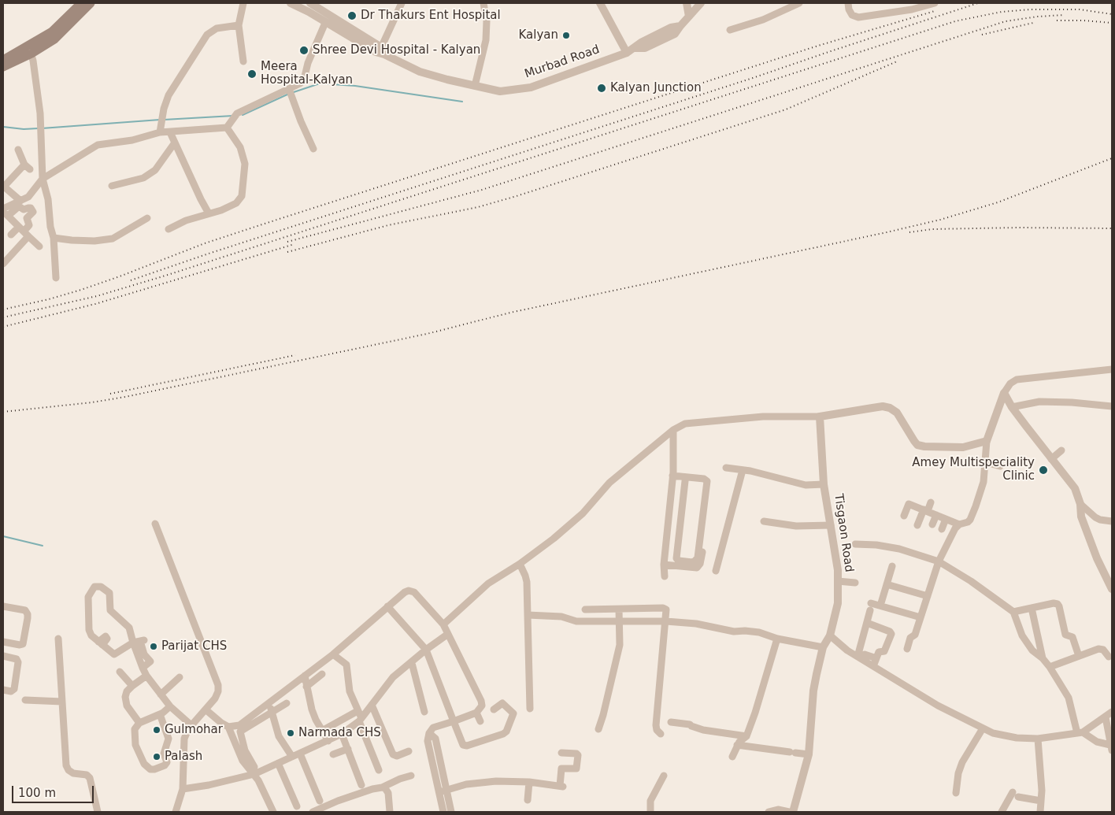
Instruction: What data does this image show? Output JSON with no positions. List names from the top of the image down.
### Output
{
  "streets": {
    "street": ["Murbad Road", "Tisgaon Road"]
  },
  "places": [
    "Dr Thakurs Ent Hospital",
    "Kalyan",
    "Shree Devi Hospital - Kalyan",
    "Meera Hospital-Kalyan",
    "Kalyan Junction",
    "Amey Multispeciality Clinic",
    "Parijat CHS",
    "Gulmohar",
    "Narmada CHS",
    "Palash"
  ],
  "scale_bar": "100 m"
}
